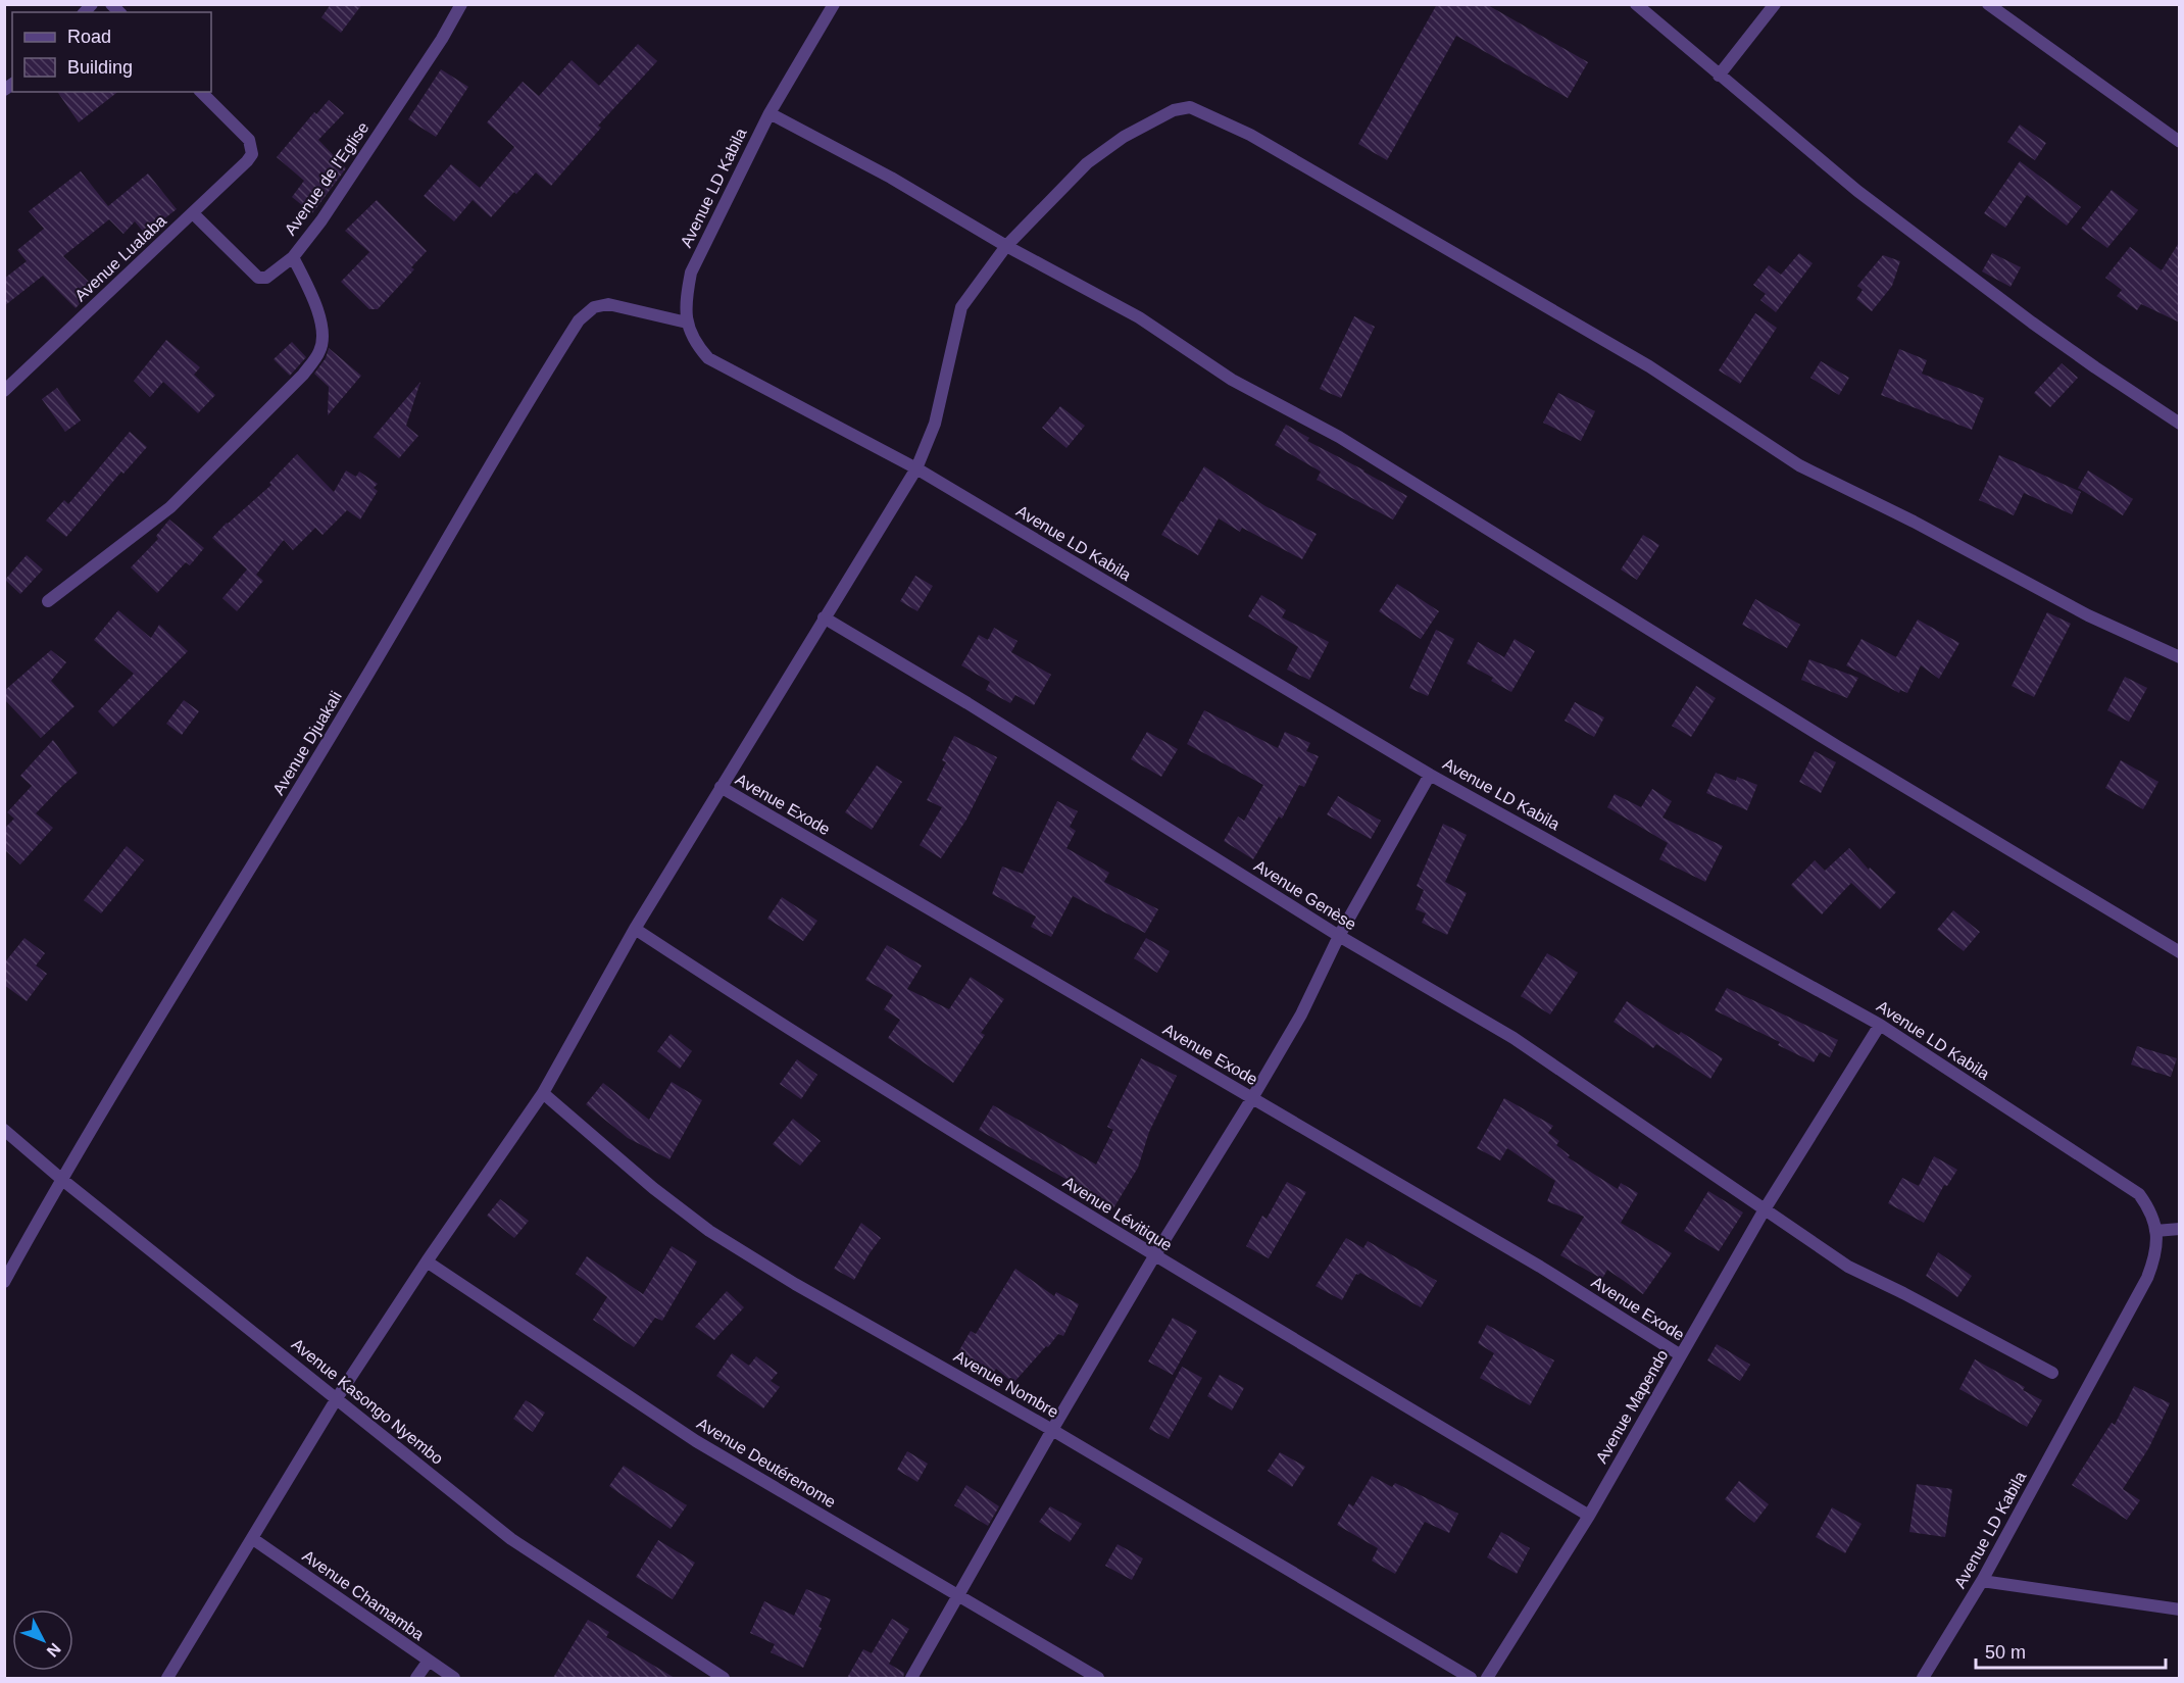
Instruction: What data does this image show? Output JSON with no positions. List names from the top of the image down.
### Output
{
  "streets": {
    "street": [
      "Avenue de l'Eglise",
      "Avenue LD Kabila",
      "Avenue Lualaba",
      "Avenue Djuakali",
      "Avenue Exode",
      "Avenue Genèse",
      "Avenue Lévitique",
      "Avenue Nombre",
      "Avenue Kasongo Nyembo",
      "Avenue Mapendo",
      "Avenue Deutérenome",
      "Avenue Chamamba"
    ]
  },
  "crossings": [
    ["Avenue de l'Eglise", "Avenue Lualaba"],
    ["Avenue LD Kabila", "Avenue Djuakali"],
    ["Avenue LD Kabila", "Avenue Mapendo"],
    ["Avenue Djuakali", "Avenue Kasongo Nyembo"],
    ["Avenue Exode", "Avenue Mapendo"],
    ["Avenue Genèse", "Avenue Mapendo"],
    ["Avenue Lévitique", "Avenue Mapendo"]
  ],
  "legend": ["Road", "Building"],
  "scale_bar": "50 m",
  "north": "bottom right"
}
